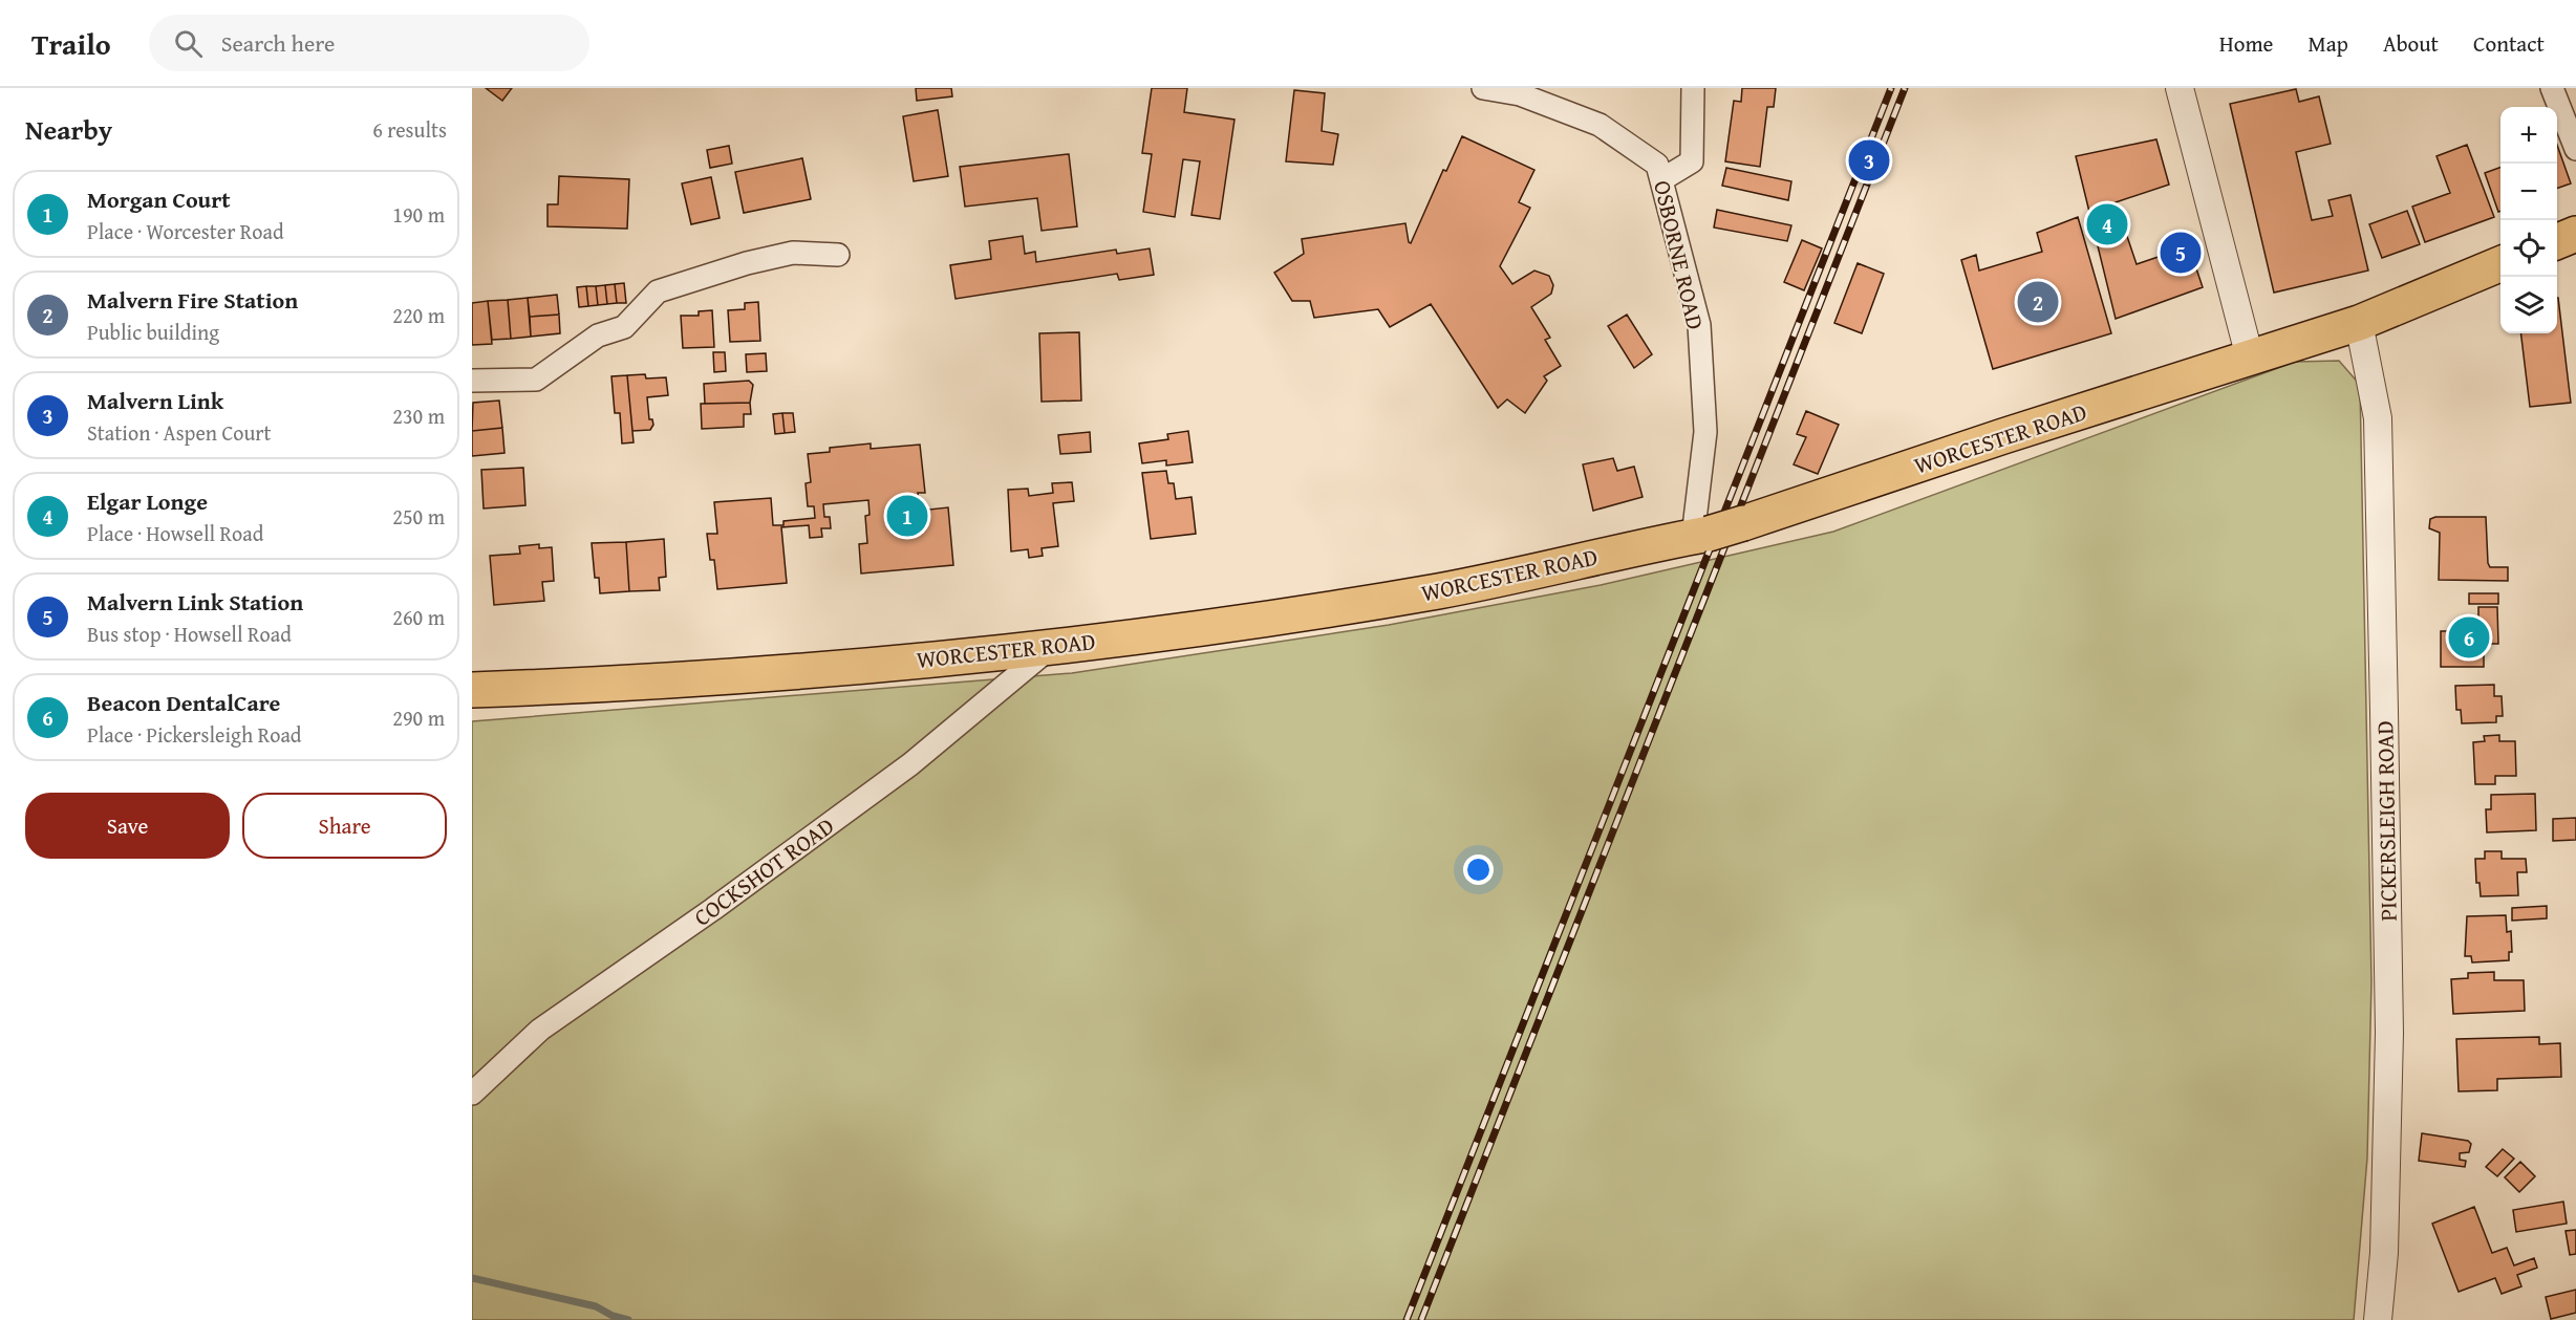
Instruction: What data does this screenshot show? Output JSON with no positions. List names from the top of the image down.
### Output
{
  "streets": {
    "highway": ["WORCESTER ROAD"],
    "street": ["OSBORNE ROAD", "PICKERSLEIGH ROAD", "COCKSHOT ROAD"]
  },
  "crossings": [
    ["OSBORNE ROAD", "WORCESTER ROAD"],
    ["WORCESTER ROAD", "PICKERSLEIGH ROAD"],
    ["WORCESTER ROAD", "COCKSHOT ROAD"]
  ],
  "page": {
    "header": "Trailo",
    "search": "Search here",
    "nav": [
      "Home",
      "Map",
      "About",
      "Contact"
    ],
    "heading": ["Nearby", "6 results"],
    "map_buttons": ["+", "−"],
    "pins": [
      "3",
      "4",
      "5",
      "2",
      "1",
      "6"
    ],
    "list": [
      {
        "mark": "1",
        "name": "Morgan Court",
        "note": "Place · Worcester Road",
        "value": "190 m"
      },
      {
        "mark": "2",
        "name": "Malvern Fire Station",
        "note": "Public building",
        "value": "220 m"
      },
      {
        "mark": "3",
        "name": "Malvern Link",
        "note": "Station · Aspen Court",
        "value": "230 m"
      },
      {
        "mark": "4",
        "name": "Elgar Longe",
        "note": "Place · Howsell Road",
        "value": "250 m"
      },
      {
        "mark": "5",
        "name": "Malvern Link Station",
        "note": "Bus stop · Howsell Road",
        "value": "260 m"
      },
      {
        "mark": "6",
        "name": "Beacon DentalCare",
        "note": "Place · Pickersleigh Road",
        "value": "290 m"
      }
    ],
    "buttons": ["Save", "Share"]
  }
}
